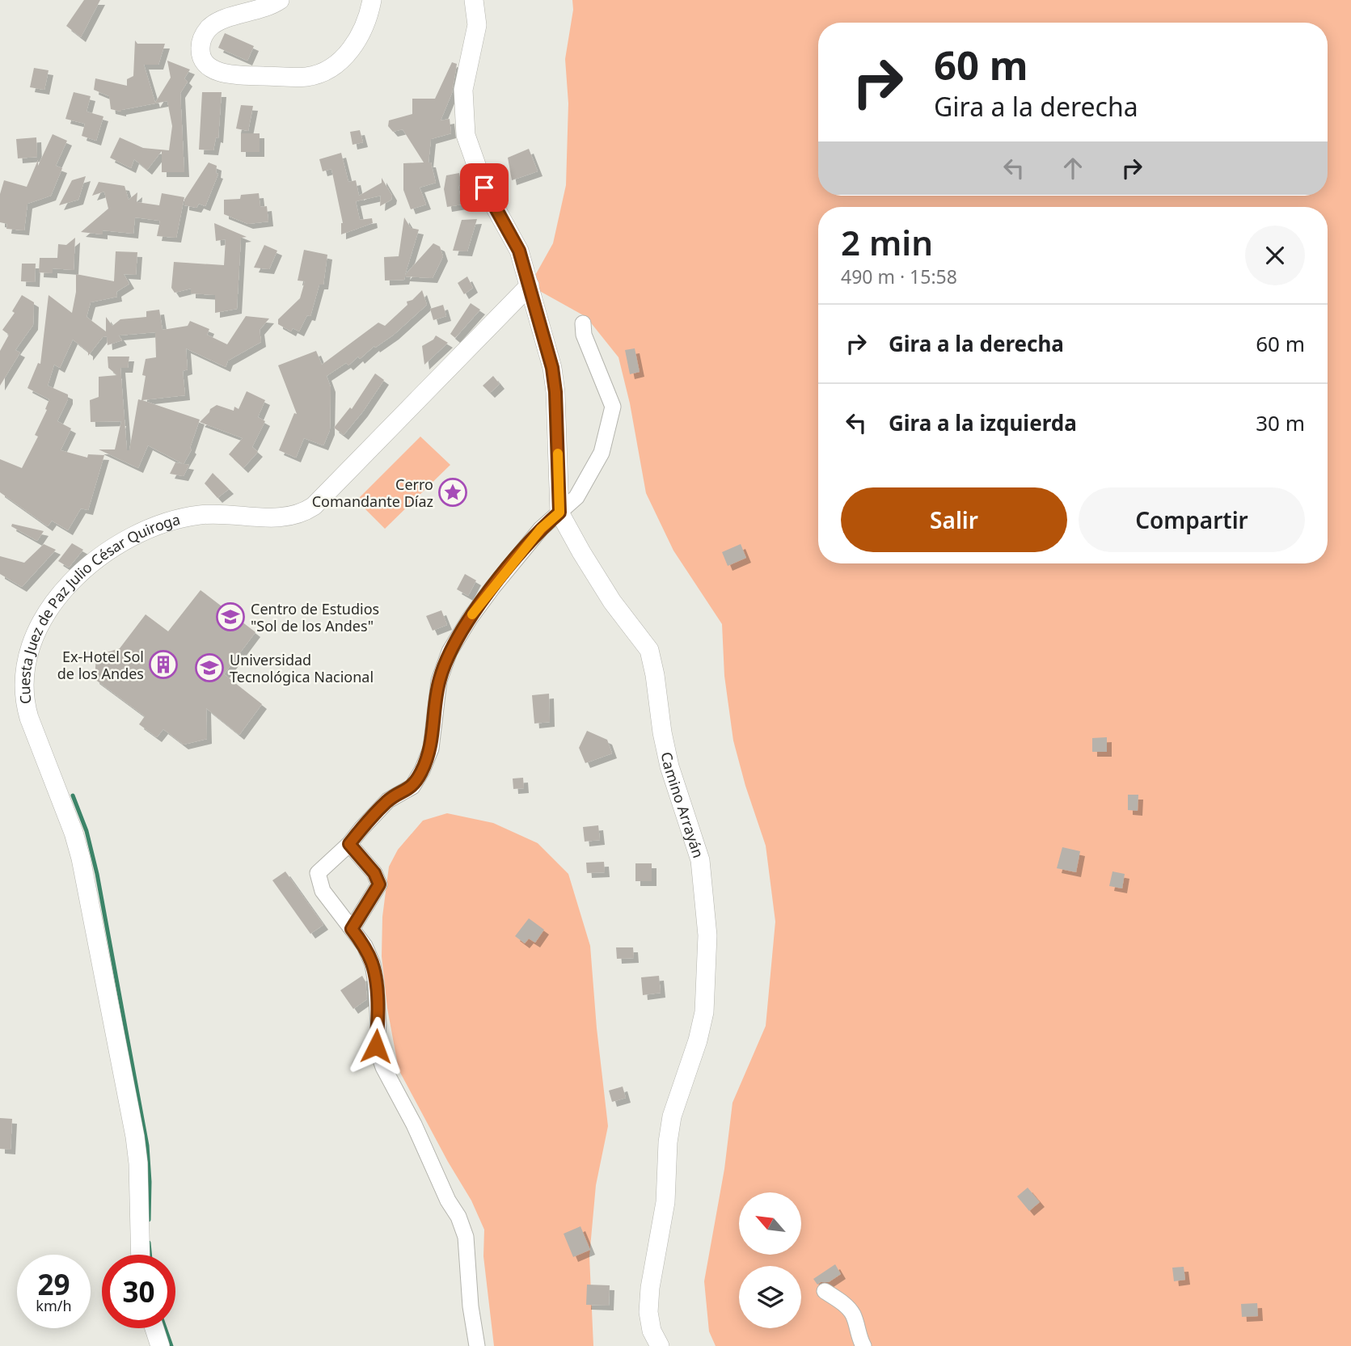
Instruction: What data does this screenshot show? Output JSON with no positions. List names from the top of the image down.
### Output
{
  "streets": {
    "street": ["Cuesta Juez de Paz Julio César Quiroga", "Camino Arrayán"]
  },
  "crossings": [
    ["Cuesta Juez de Paz Julio César Quiroga", "Camino Arrayán"]
  ],
  "places": {
    "place": ["Cerro Comandante Díaz"],
    "school or university": ["Centro de Estudios \"Sol de los Andes\"", "Universidad Tecnológica Nacional"],
    "building": ["Ex-Hotel Sol de los Andes"]
  },
  "north": "top left",
  "page": {
    "turn": ["60 m", "Gira a la derecha"],
    "heading": ["2 min", "490 m · 15:58"],
    "list": [
      {
        "name": "Gira a la derecha",
        "value": "60 m"
      },
      {
        "name": "Gira a la izquierda",
        "value": "30 m"
      }
    ],
    "buttons": ["Salir", "Compartir"],
    "speed": "29 km/h",
    "limit": "30"
  }
}
